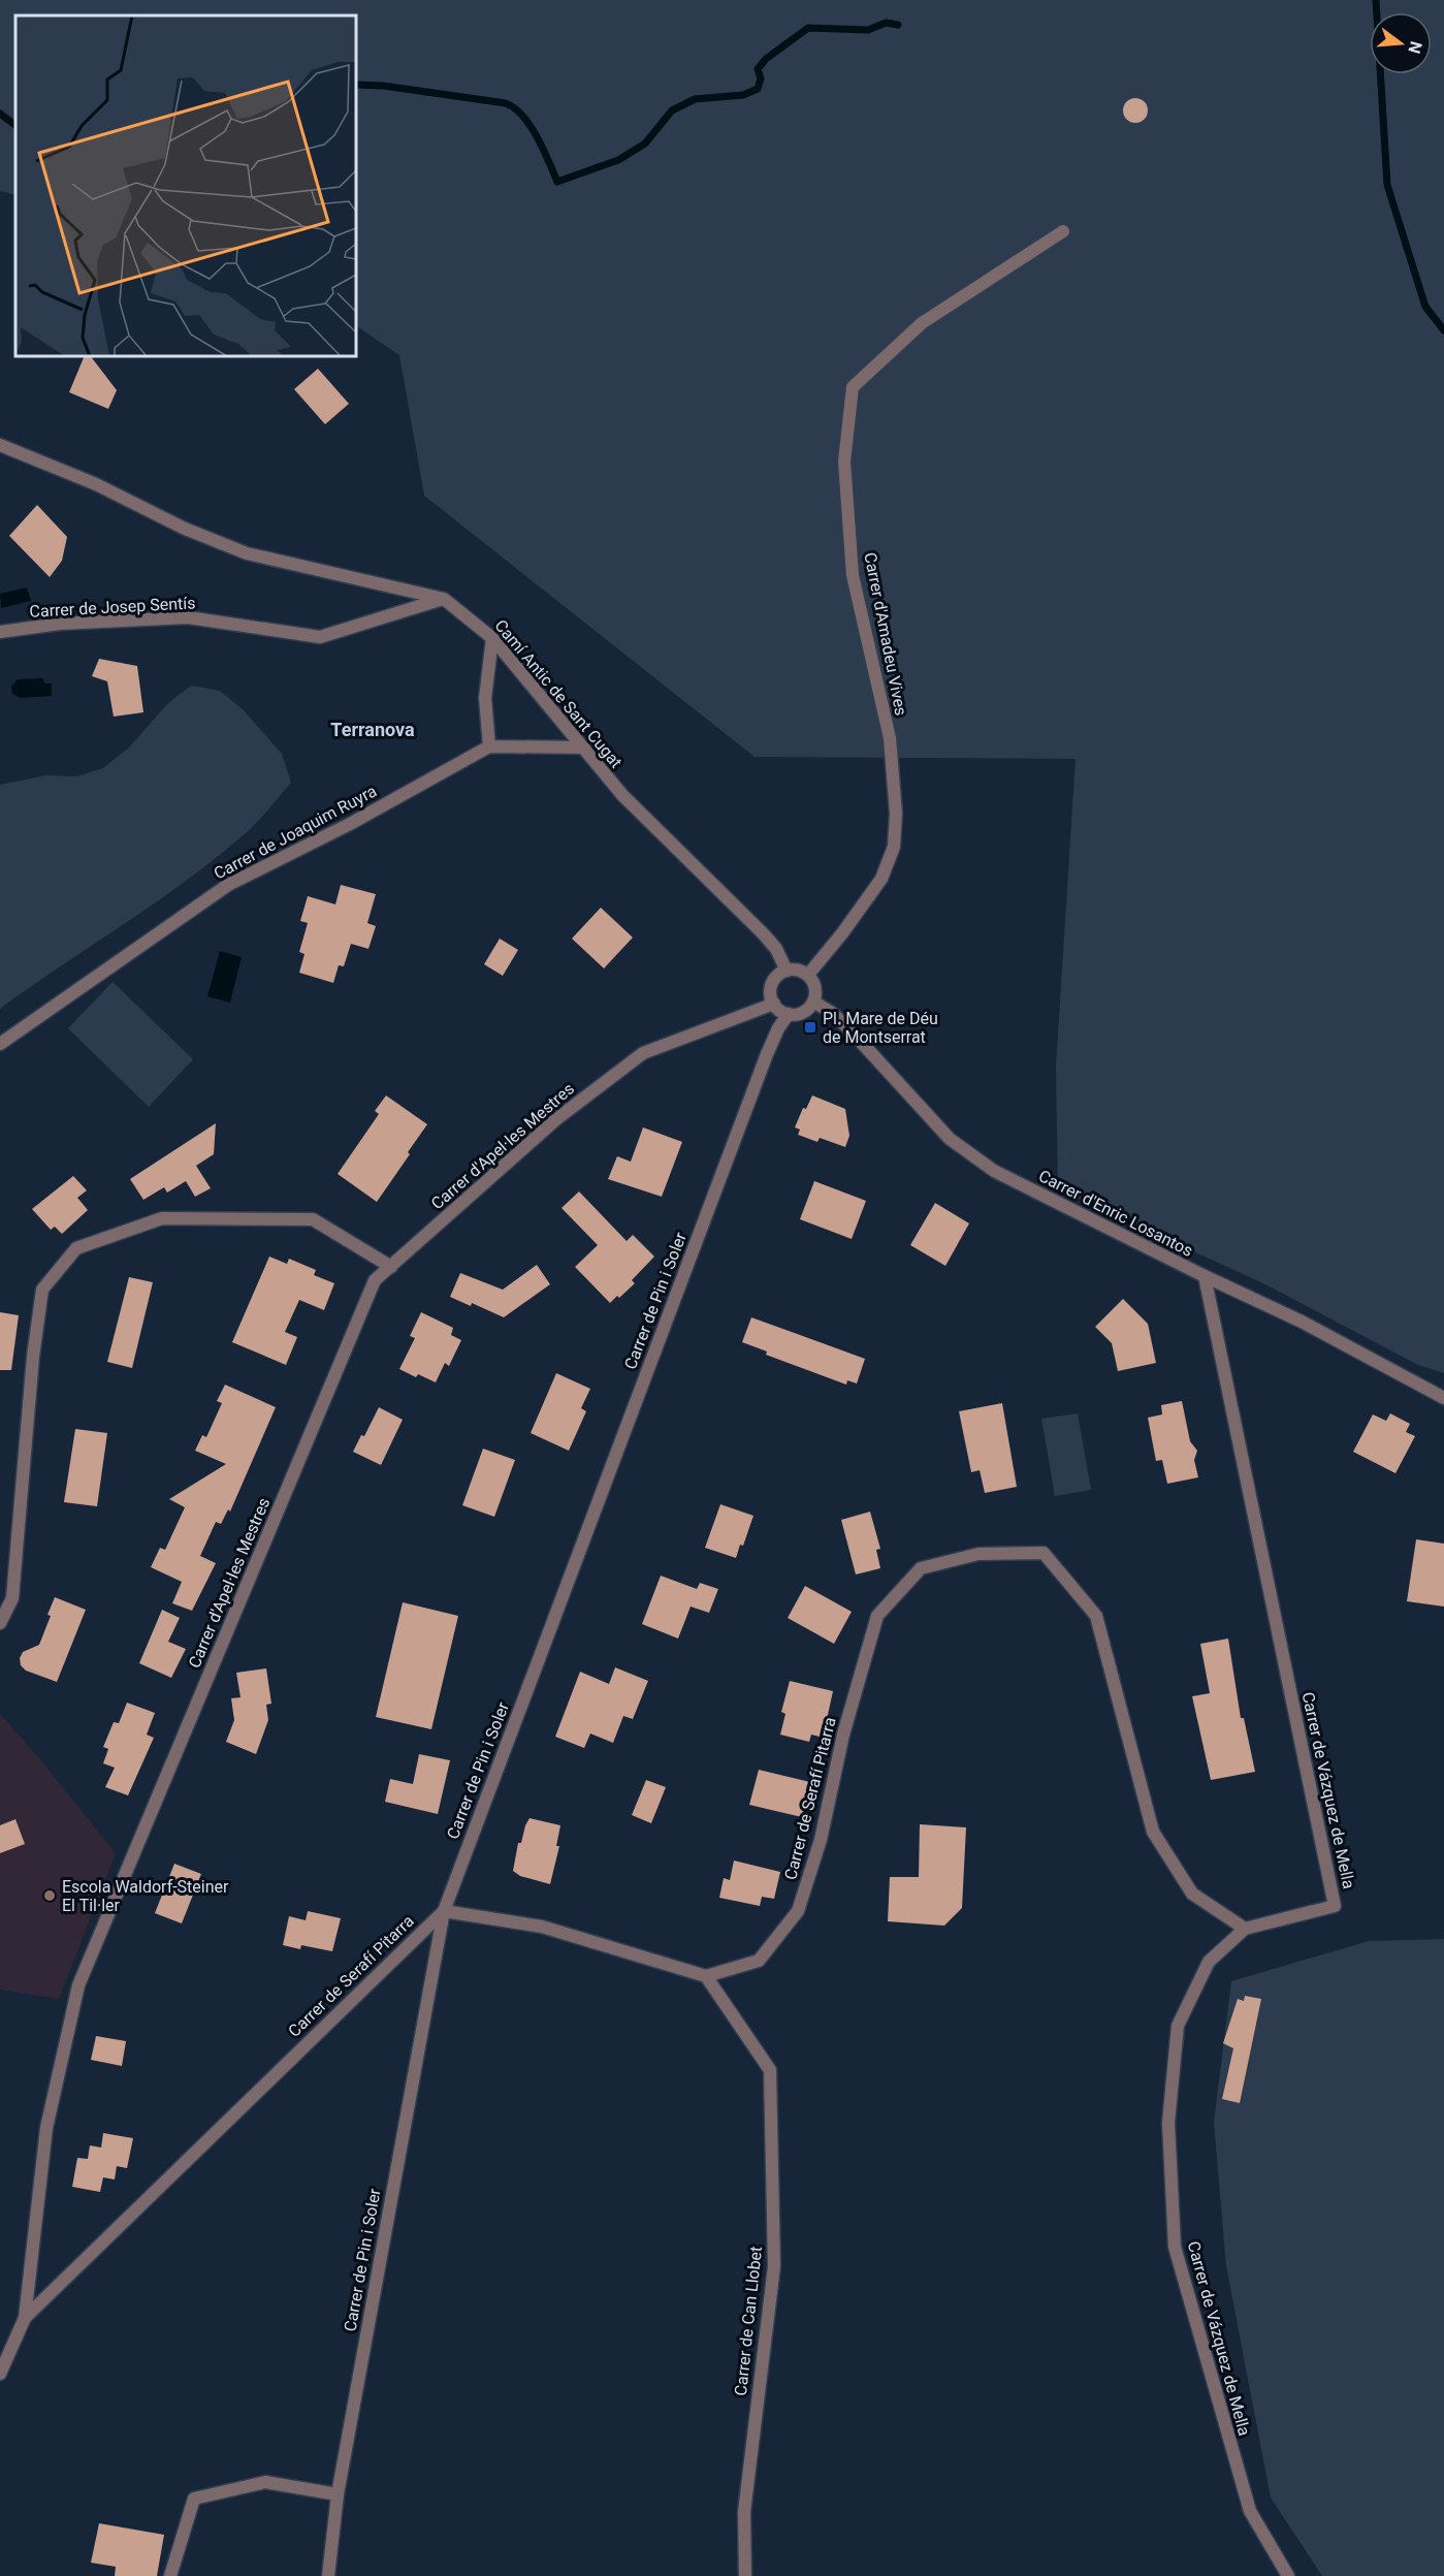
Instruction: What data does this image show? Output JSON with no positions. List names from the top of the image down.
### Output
{
  "streets": {
    "street": [
      "Carrer de Josep Sentís",
      "Carrer d'Amadeu Vives",
      "Camí Antic de Sant Cugat",
      "Carrer de Joaquim Ruyra",
      "Carrer d'Apel·les Mestres",
      "Carrer d'Enric Losantos",
      "Carrer de Pin i Soler",
      "Carrer de Vázquez de Mella",
      "Carrer de Serafí Pitarra",
      "Carrer de Can Llobet"
    ]
  },
  "crossings": [
    ["Carrer de Josep Sentís", "Camí Antic de Sant Cugat"],
    ["Carrer d'Amadeu Vives", "Camí Antic de Sant Cugat"],
    ["Carrer d'Amadeu Vives", "Carrer d'Apel·les Mestres"],
    ["Carrer d'Amadeu Vives", "Carrer d'Enric Losantos"],
    ["Carrer d'Amadeu Vives", "Carrer de Pin i Soler"],
    ["Camí Antic de Sant Cugat", "Carrer de Joaquim Ruyra"],
    ["Camí Antic de Sant Cugat", "Carrer d'Apel·les Mestres"],
    ["Camí Antic de Sant Cugat", "Carrer d'Enric Losantos"],
    ["Camí Antic de Sant Cugat", "Carrer de Pin i Soler"],
    ["Carrer d'Apel·les Mestres", "Carrer d'Enric Losantos"],
    ["Carrer d'Apel·les Mestres", "Carrer de Pin i Soler"],
    ["Carrer d'Apel·les Mestres", "Carrer de Serafí Pitarra"],
    ["Carrer d'Enric Losantos", "Carrer de Pin i Soler"],
    ["Carrer d'Enric Losantos", "Carrer de Vázquez de Mella"],
    ["Carrer de Pin i Soler", "Carrer de Serafí Pitarra"],
    ["Carrer de Vázquez de Mella", "Carrer de Serafí Pitarra"],
    ["Carrer de Serafí Pitarra", "Carrer de Can Llobet"]
  ],
  "districts": ["Terranova"],
  "places": {
    "transit": ["Pl. Mare de Déu de Montserrat"],
    "other": ["Escola Waldorf-Steiner El Til·ler"]
  },
  "north": "right"
}
